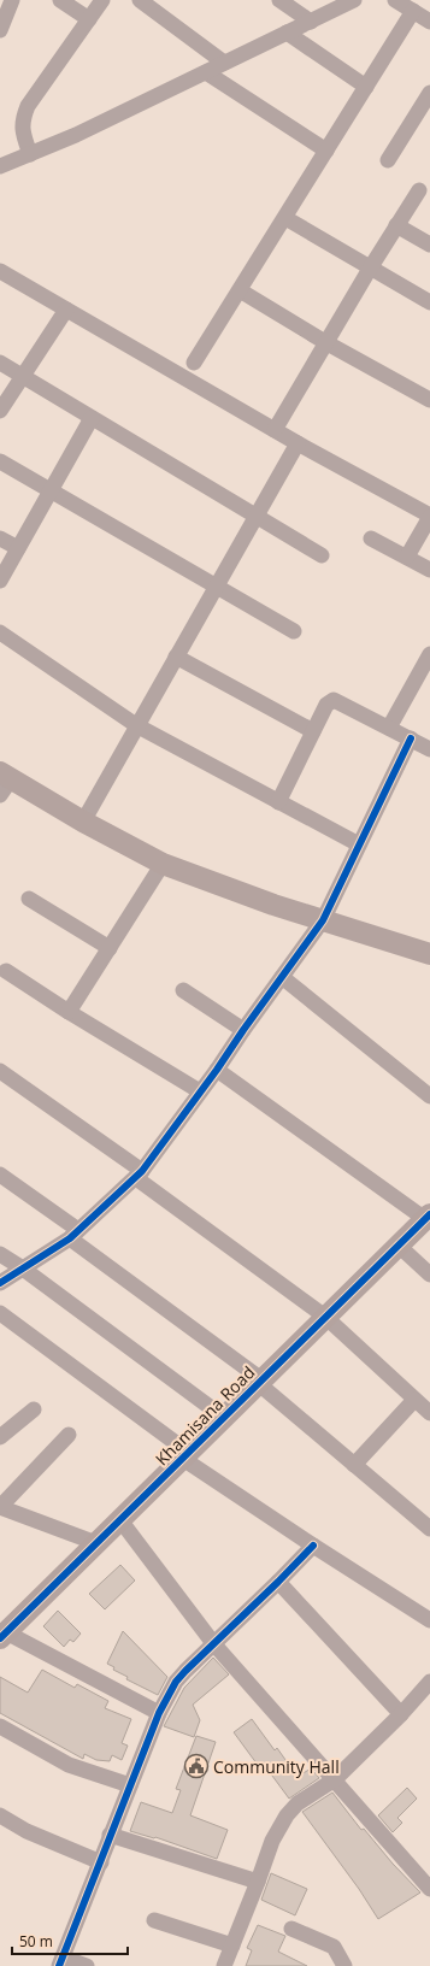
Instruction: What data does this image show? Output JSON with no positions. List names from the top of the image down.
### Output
{
  "streets": {
    "street": ["Khamisana Road"]
  },
  "places": {
    "public building": ["Community Hall"]
  },
  "scale_bar": "50 m"
}
